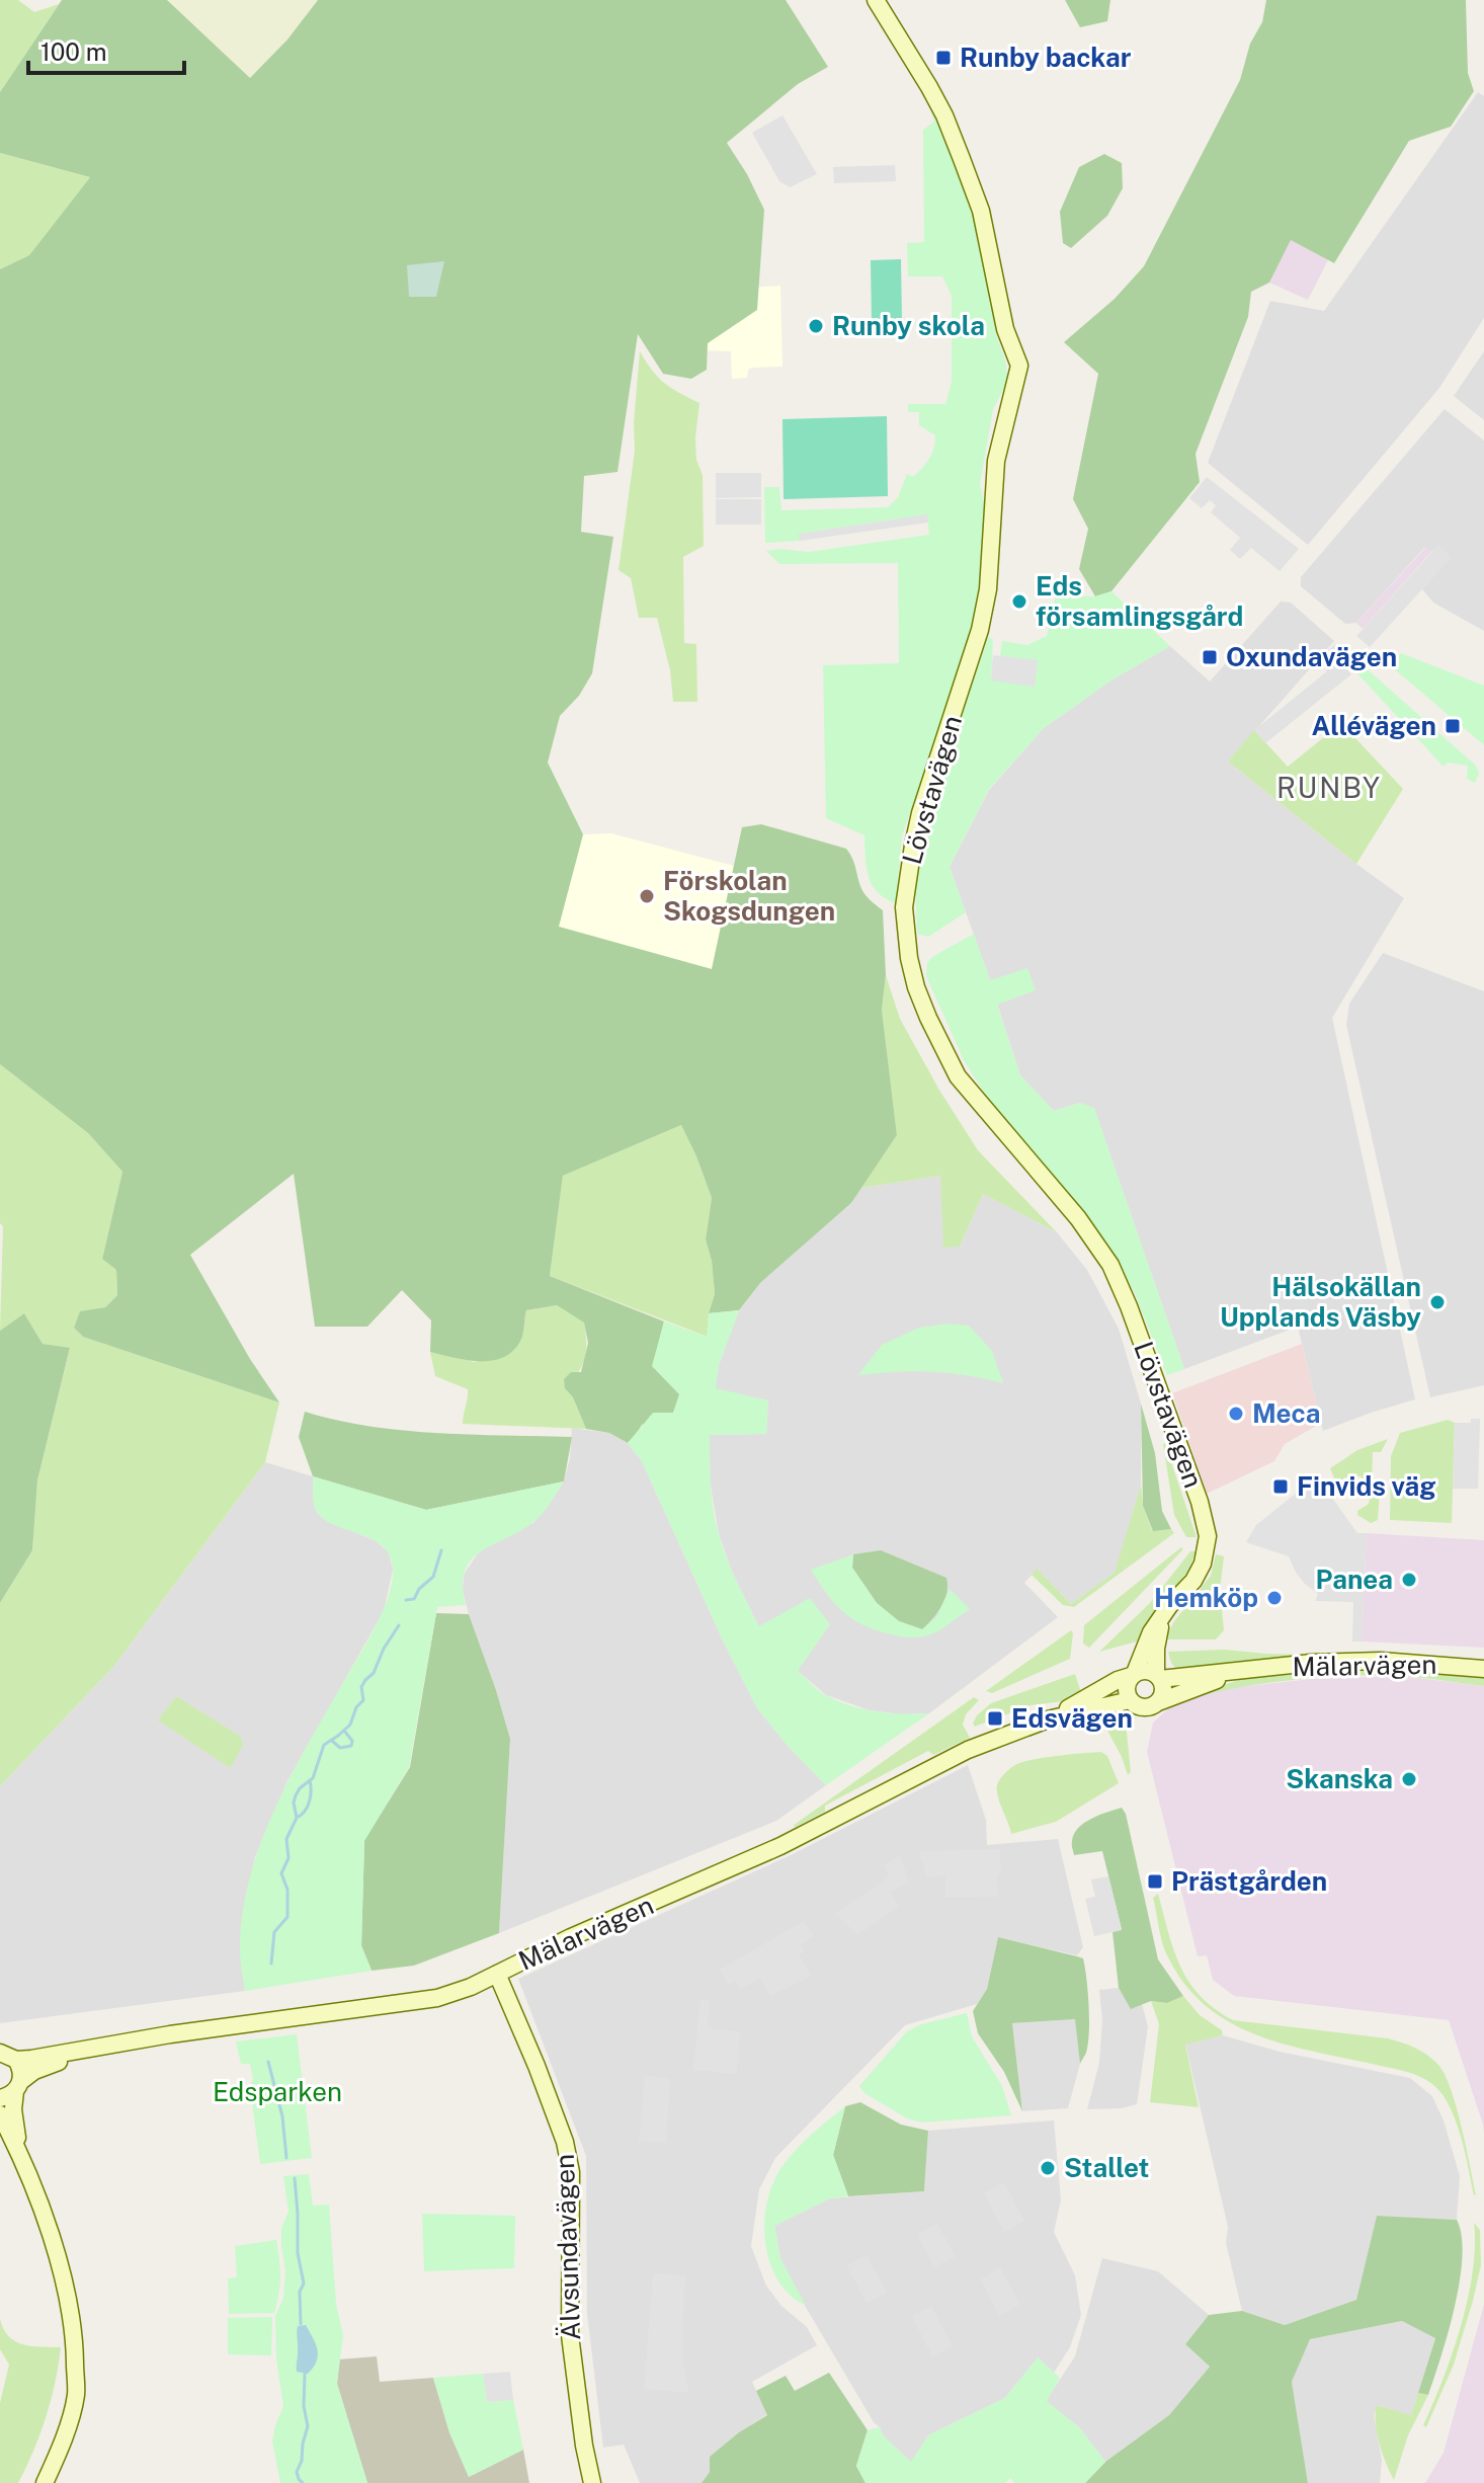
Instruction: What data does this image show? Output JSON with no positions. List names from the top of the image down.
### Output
{
  "streets": {
    "street": ["Lövstavägen", "Mälarvägen", "Älvsundavägen"]
  },
  "crossings": [
    ["Lövstavägen", "Mälarvägen"],
    ["Mälarvägen", "Älvsundavägen"]
  ],
  "districts": ["RUNBY"],
  "parks": ["Edsparken"],
  "places": {
    "transit": [
      "Runby backar",
      "Oxundavägen",
      "Allévägen",
      "Finvids väg",
      "Edsvägen",
      "Prästgården"
    ],
    "other": [
      "Runby skola",
      "Eds församlingsgård",
      "Förskolan Skogsdungen",
      "Hälsokällan Upplands Väsby",
      "Meca",
      "Panea",
      "Hemköp",
      "Skanska",
      "Stallet"
    ]
  },
  "scale_bar": "100 m"
}
